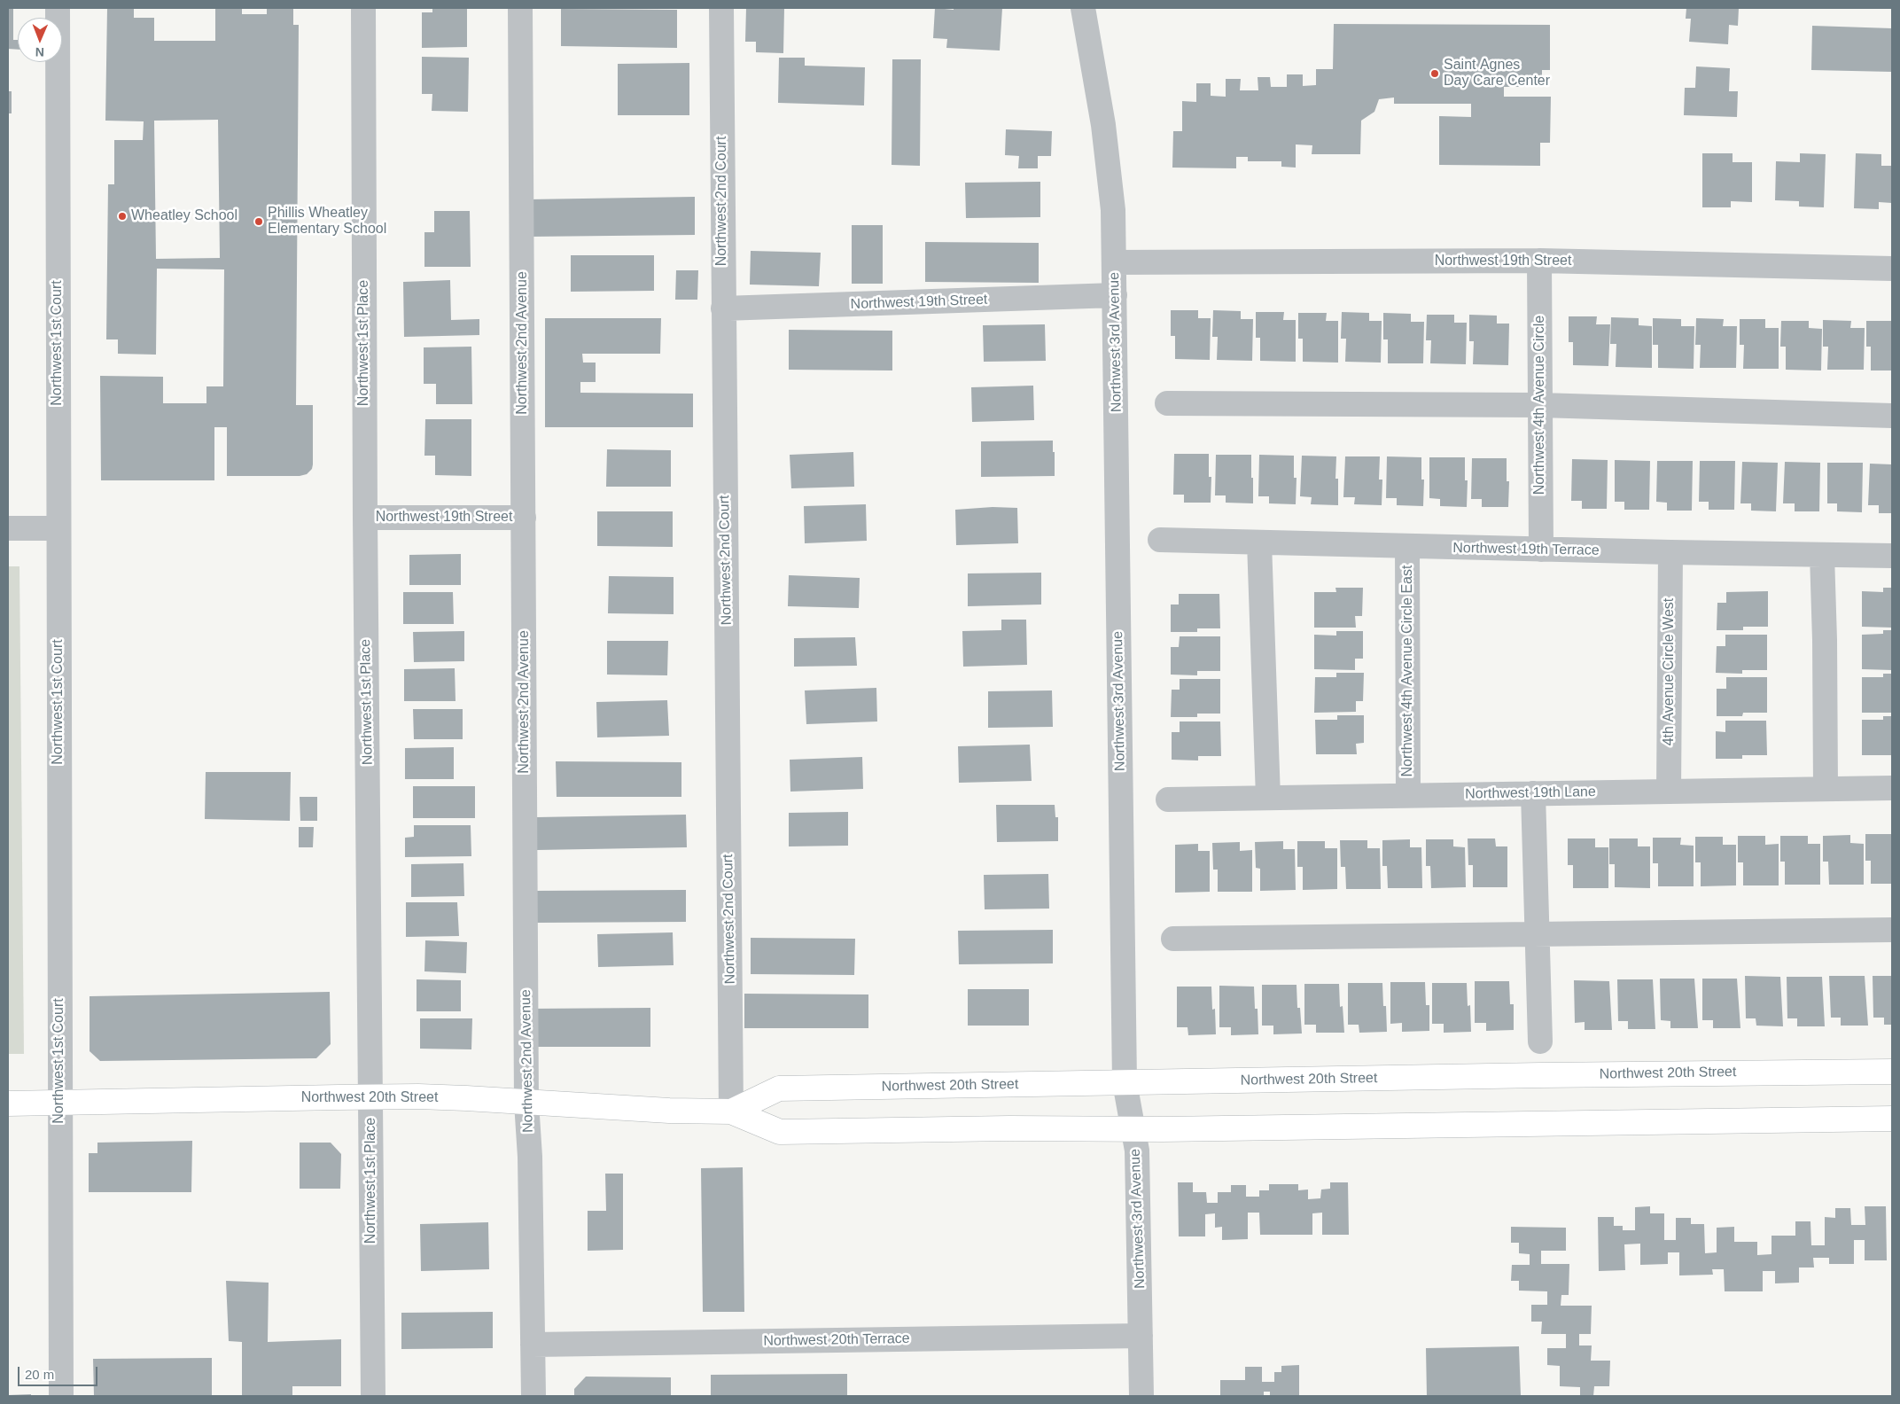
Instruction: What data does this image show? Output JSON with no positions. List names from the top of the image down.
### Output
{
  "streets": {
    "main road": ["Northwest 20th Street"],
    "street": [
      "Northwest 2nd Court",
      "Northwest 19th Street",
      "Northwest 3rd Avenue",
      "Northwest 1st Court",
      "Northwest 1st Place",
      "Northwest 2nd Avenue",
      "Northwest 4th Avenue Circle",
      "Northwest 19th Terrace",
      "Northwest 4th Avenue Circle East",
      "4th Avenue Circle West",
      "Northwest 19th Lane",
      "Northwest 20th Terrace"
    ]
  },
  "crossings": [
    ["Northwest 2nd Court", "Northwest 19th Street"],
    ["Northwest 2nd Court", "Northwest 20th Street"],
    ["Northwest 19th Street", "Northwest 3rd Avenue"],
    ["Northwest 19th Street", "Northwest 1st Place"],
    ["Northwest 19th Street", "Northwest 2nd Avenue"],
    ["Northwest 19th Street", "Northwest 4th Avenue Circle"],
    ["Northwest 3rd Avenue", "Northwest 20th Street"],
    ["Northwest 3rd Avenue", "Northwest 20th Terrace"],
    ["Northwest 1st Court", "Northwest 20th Street"],
    ["Northwest 1st Place", "Northwest 20th Street"],
    ["Northwest 2nd Avenue", "Northwest 20th Street"],
    ["Northwest 2nd Avenue", "Northwest 20th Terrace"],
    ["Northwest 4th Avenue Circle", "Northwest 19th Terrace"],
    ["Northwest 19th Terrace", "Northwest 4th Avenue Circle East"],
    ["Northwest 19th Terrace", "4th Avenue Circle West"],
    ["Northwest 4th Avenue Circle East", "Northwest 19th Lane"],
    ["4th Avenue Circle West", "Northwest 19th Lane"]
  ],
  "places": ["Saint Agnes Day Care Center", "Wheatley School", "Phillis Wheatley Elementary School"],
  "scale_bar": "20 m",
  "north": "bottom"
}
